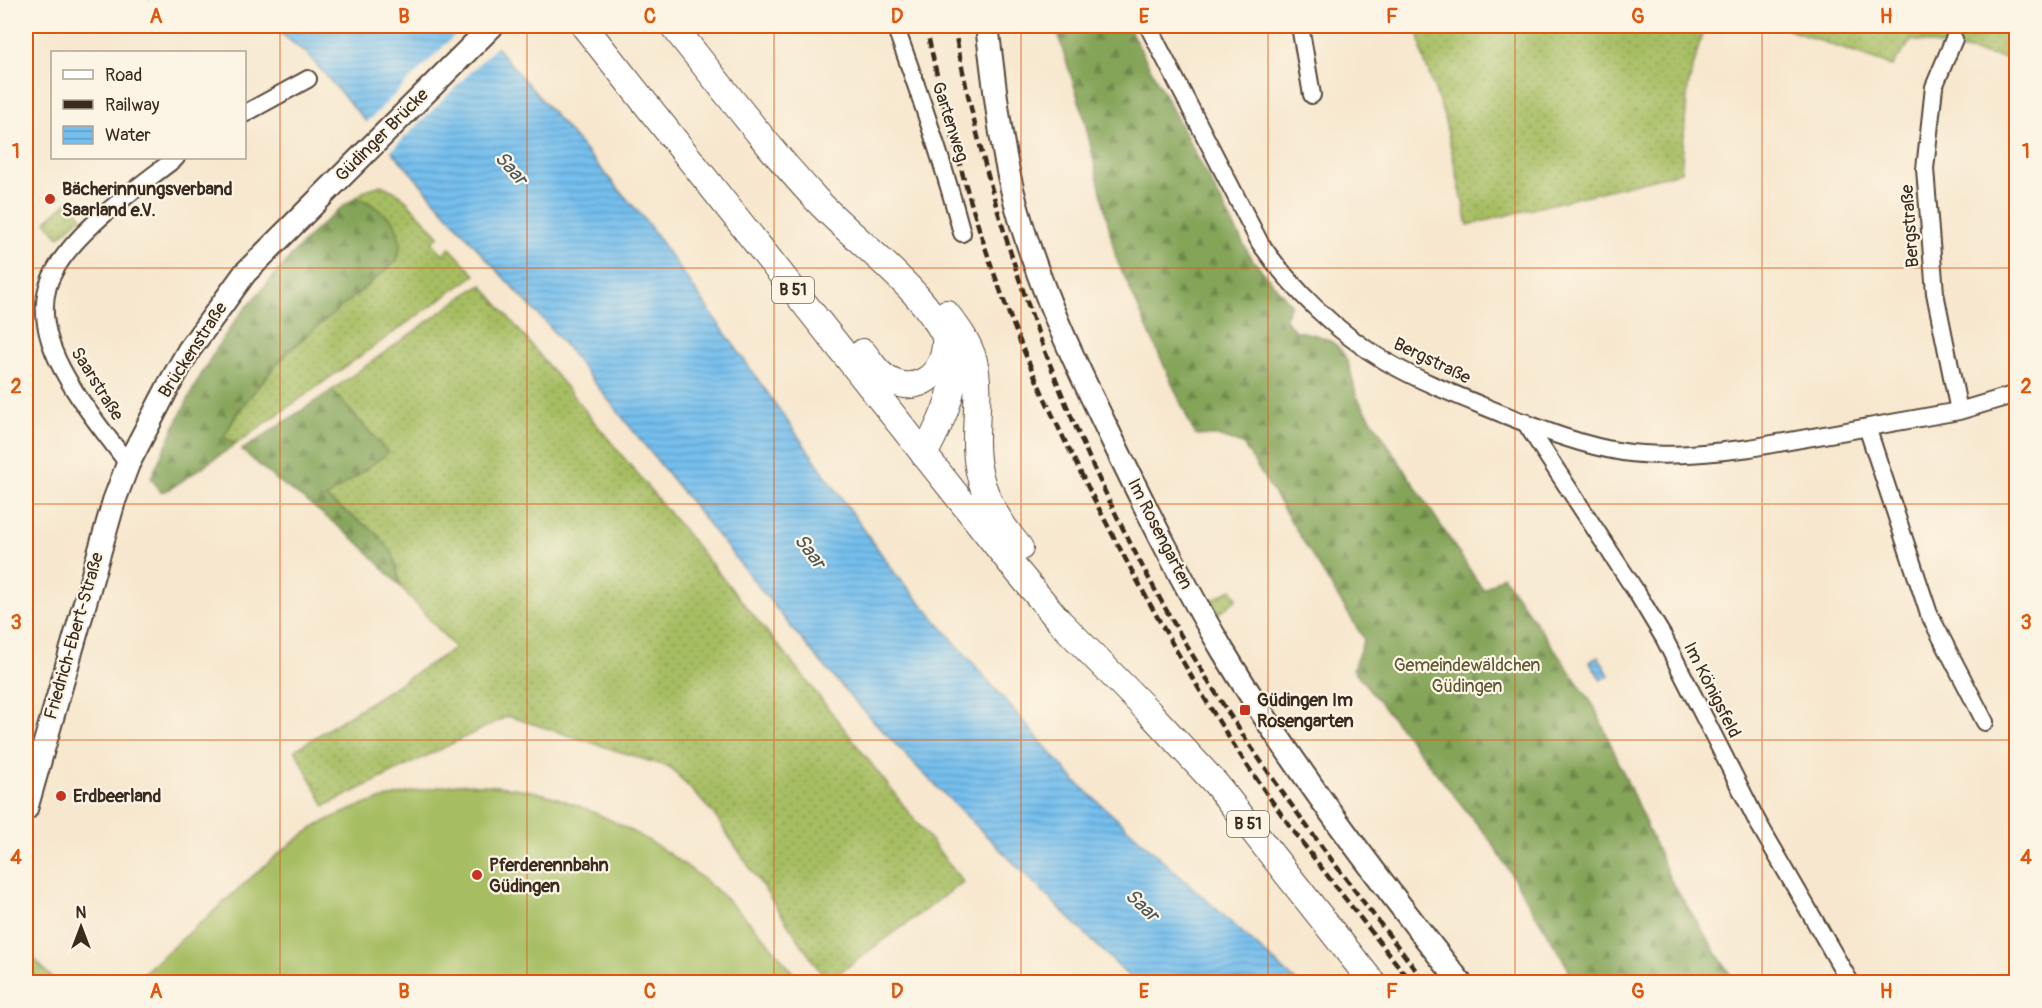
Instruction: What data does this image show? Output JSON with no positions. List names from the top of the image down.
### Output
{
  "streets": {
    "main road": ["B 51"],
    "street": [
      "Gartenweg",
      "Güdinger Brücke",
      "Bergstraße",
      "Brückenstraße",
      "Saarstraße",
      "Im Rosengarten",
      "Friedrich-Ebert-Straße",
      "Im Königsfeld"
    ]
  },
  "crossings": [
    ["Güdinger Brücke", "Brückenstraße"],
    ["Bergstraße", "Im Königsfeld"],
    ["Brückenstraße", "Saarstraße"],
    ["Brückenstraße", "Friedrich-Ebert-Straße"],
    ["Saarstraße", "Friedrich-Ebert-Straße"]
  ],
  "water": ["Saar"],
  "parks": ["Gemeindewäldchen Güdingen"],
  "places": {
    "other": ["Bächerinnungsverband Saarland e.V.", "Erdbeerland", "Pferderennbahn Güdingen"],
    "transit": ["Güdingen Im Rosengarten"]
  },
  "legend": ["Road", "Railway", "Water"],
  "north": "top",
  "grid": {
    "columns": [
      "A",
      "B",
      "C",
      "D",
      "E",
      "F",
      "G",
      "H"
    ],
    "rows": [
      "1",
      "2",
      "3",
      "4"
    ]
  }
}
